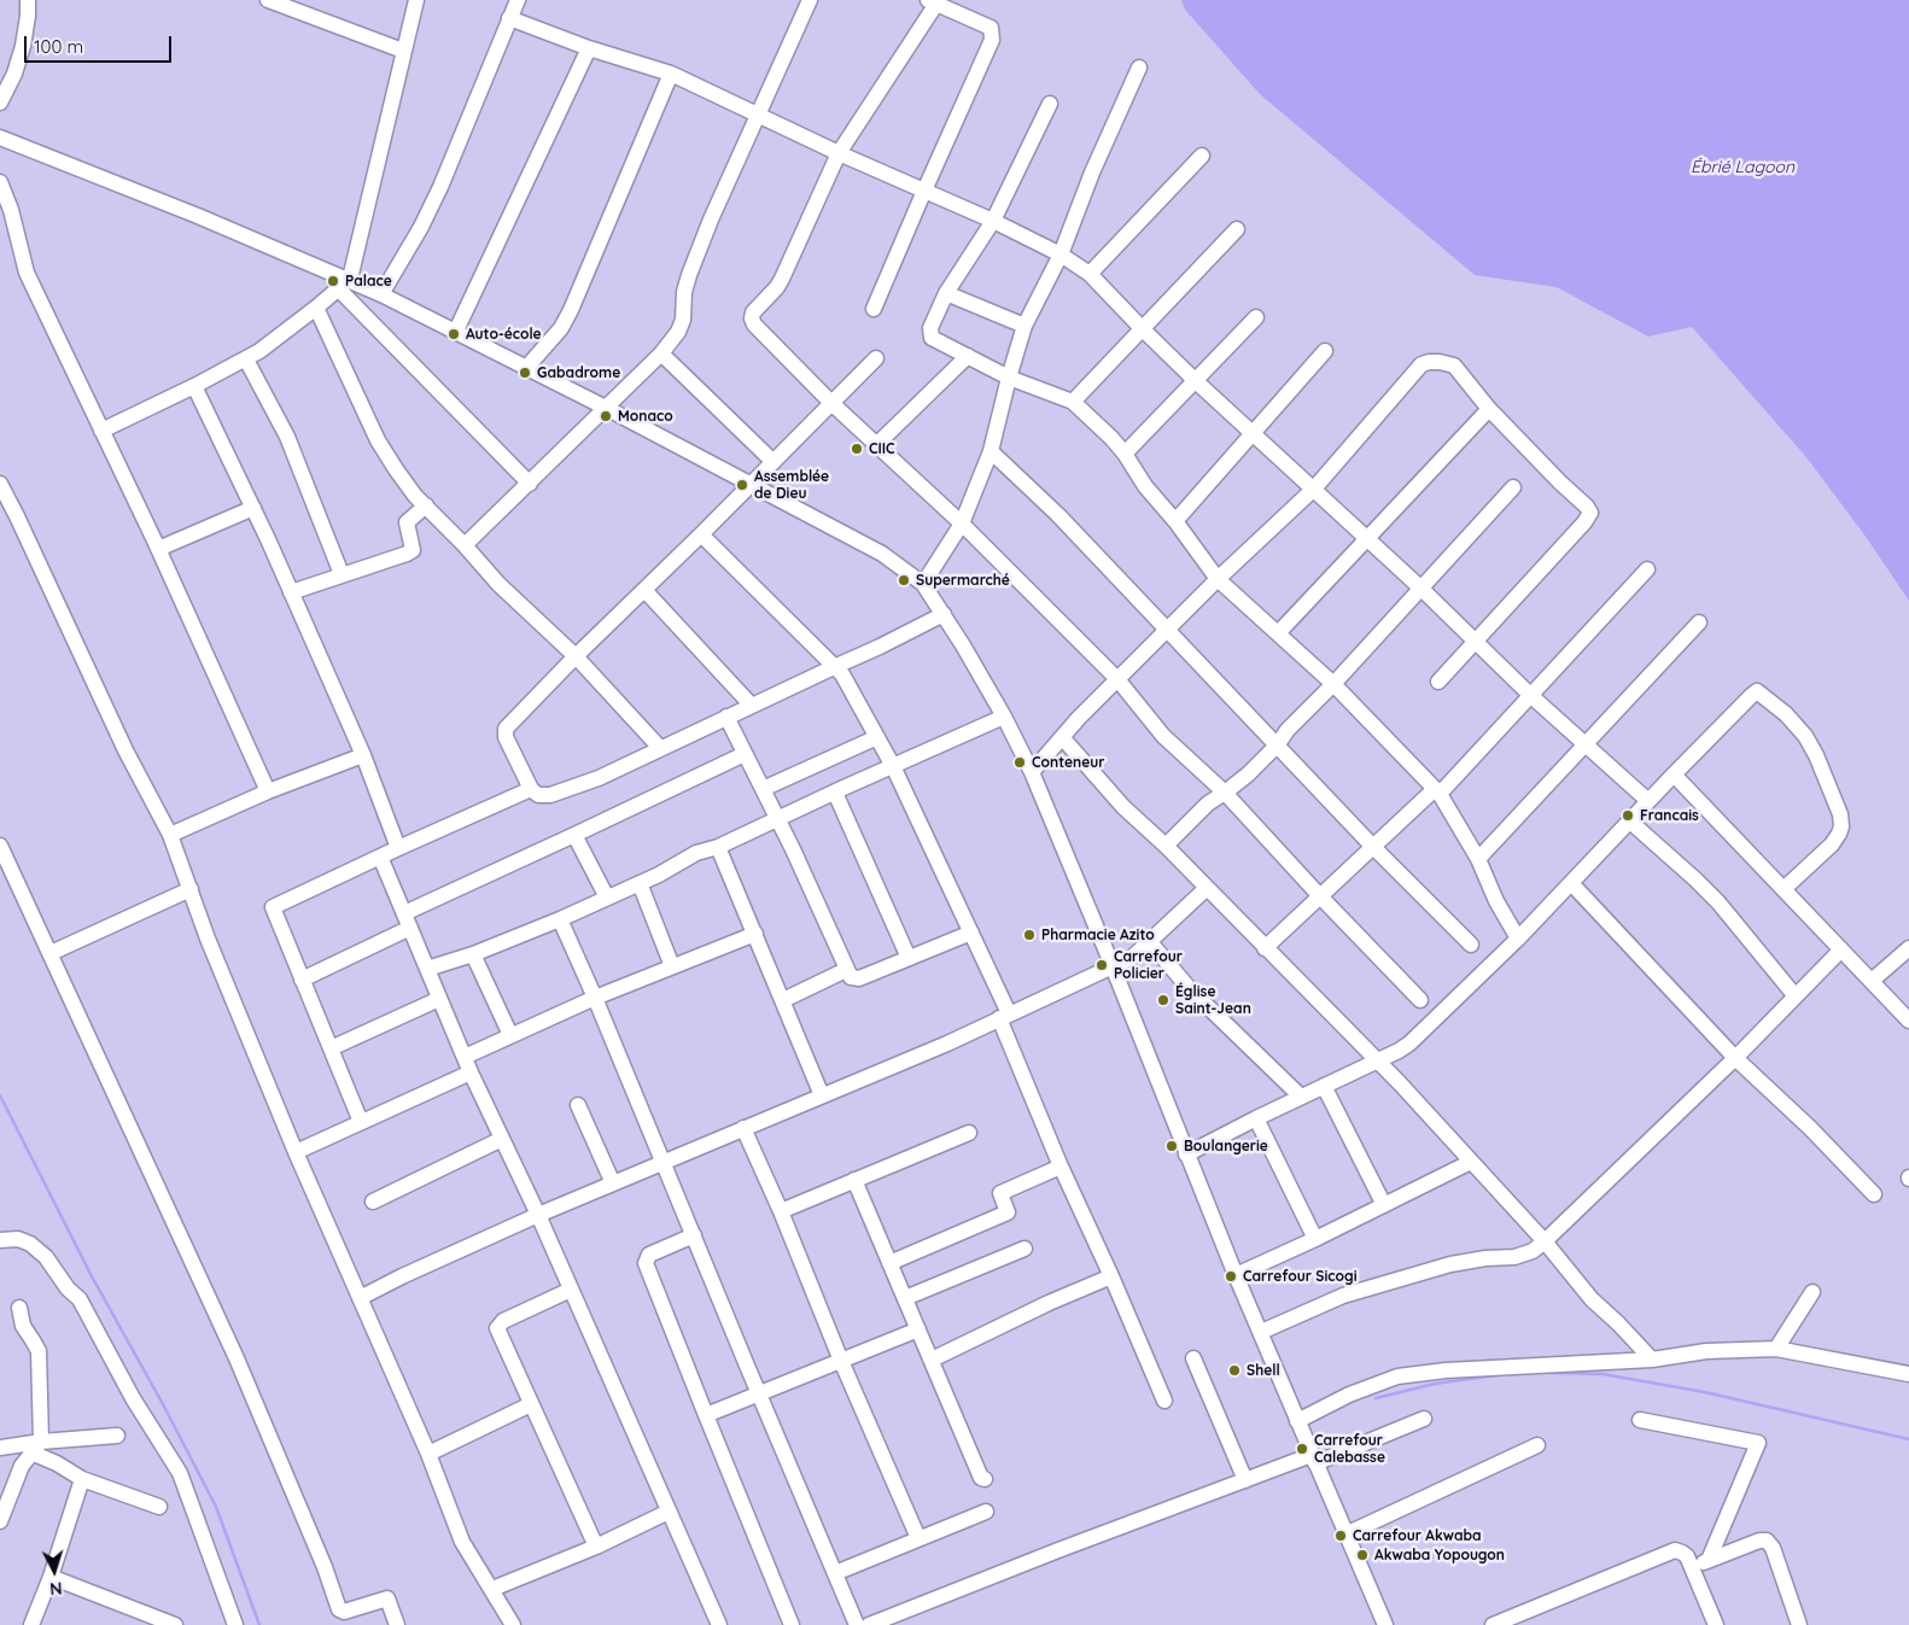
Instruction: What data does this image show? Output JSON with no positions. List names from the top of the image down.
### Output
{
  "water": ["Ébrié Lagoon"],
  "places": [
    "Palace",
    "Auto-école",
    "Gabadrome",
    "Monaco",
    "CIIC",
    "Assemblée de Dieu",
    "Supermarché",
    "Conteneur",
    "Francais",
    "Pharmacie Azito",
    "Carrefour Policier",
    "Église Saint-Jean",
    "Boulangerie",
    "Carrefour Sicogi",
    "Shell",
    "Carrefour Calebasse",
    "Carrefour Akwaba",
    "Akwaba Yopougon"
  ],
  "scale_bar": "100 m",
  "north": "bottom"
}
